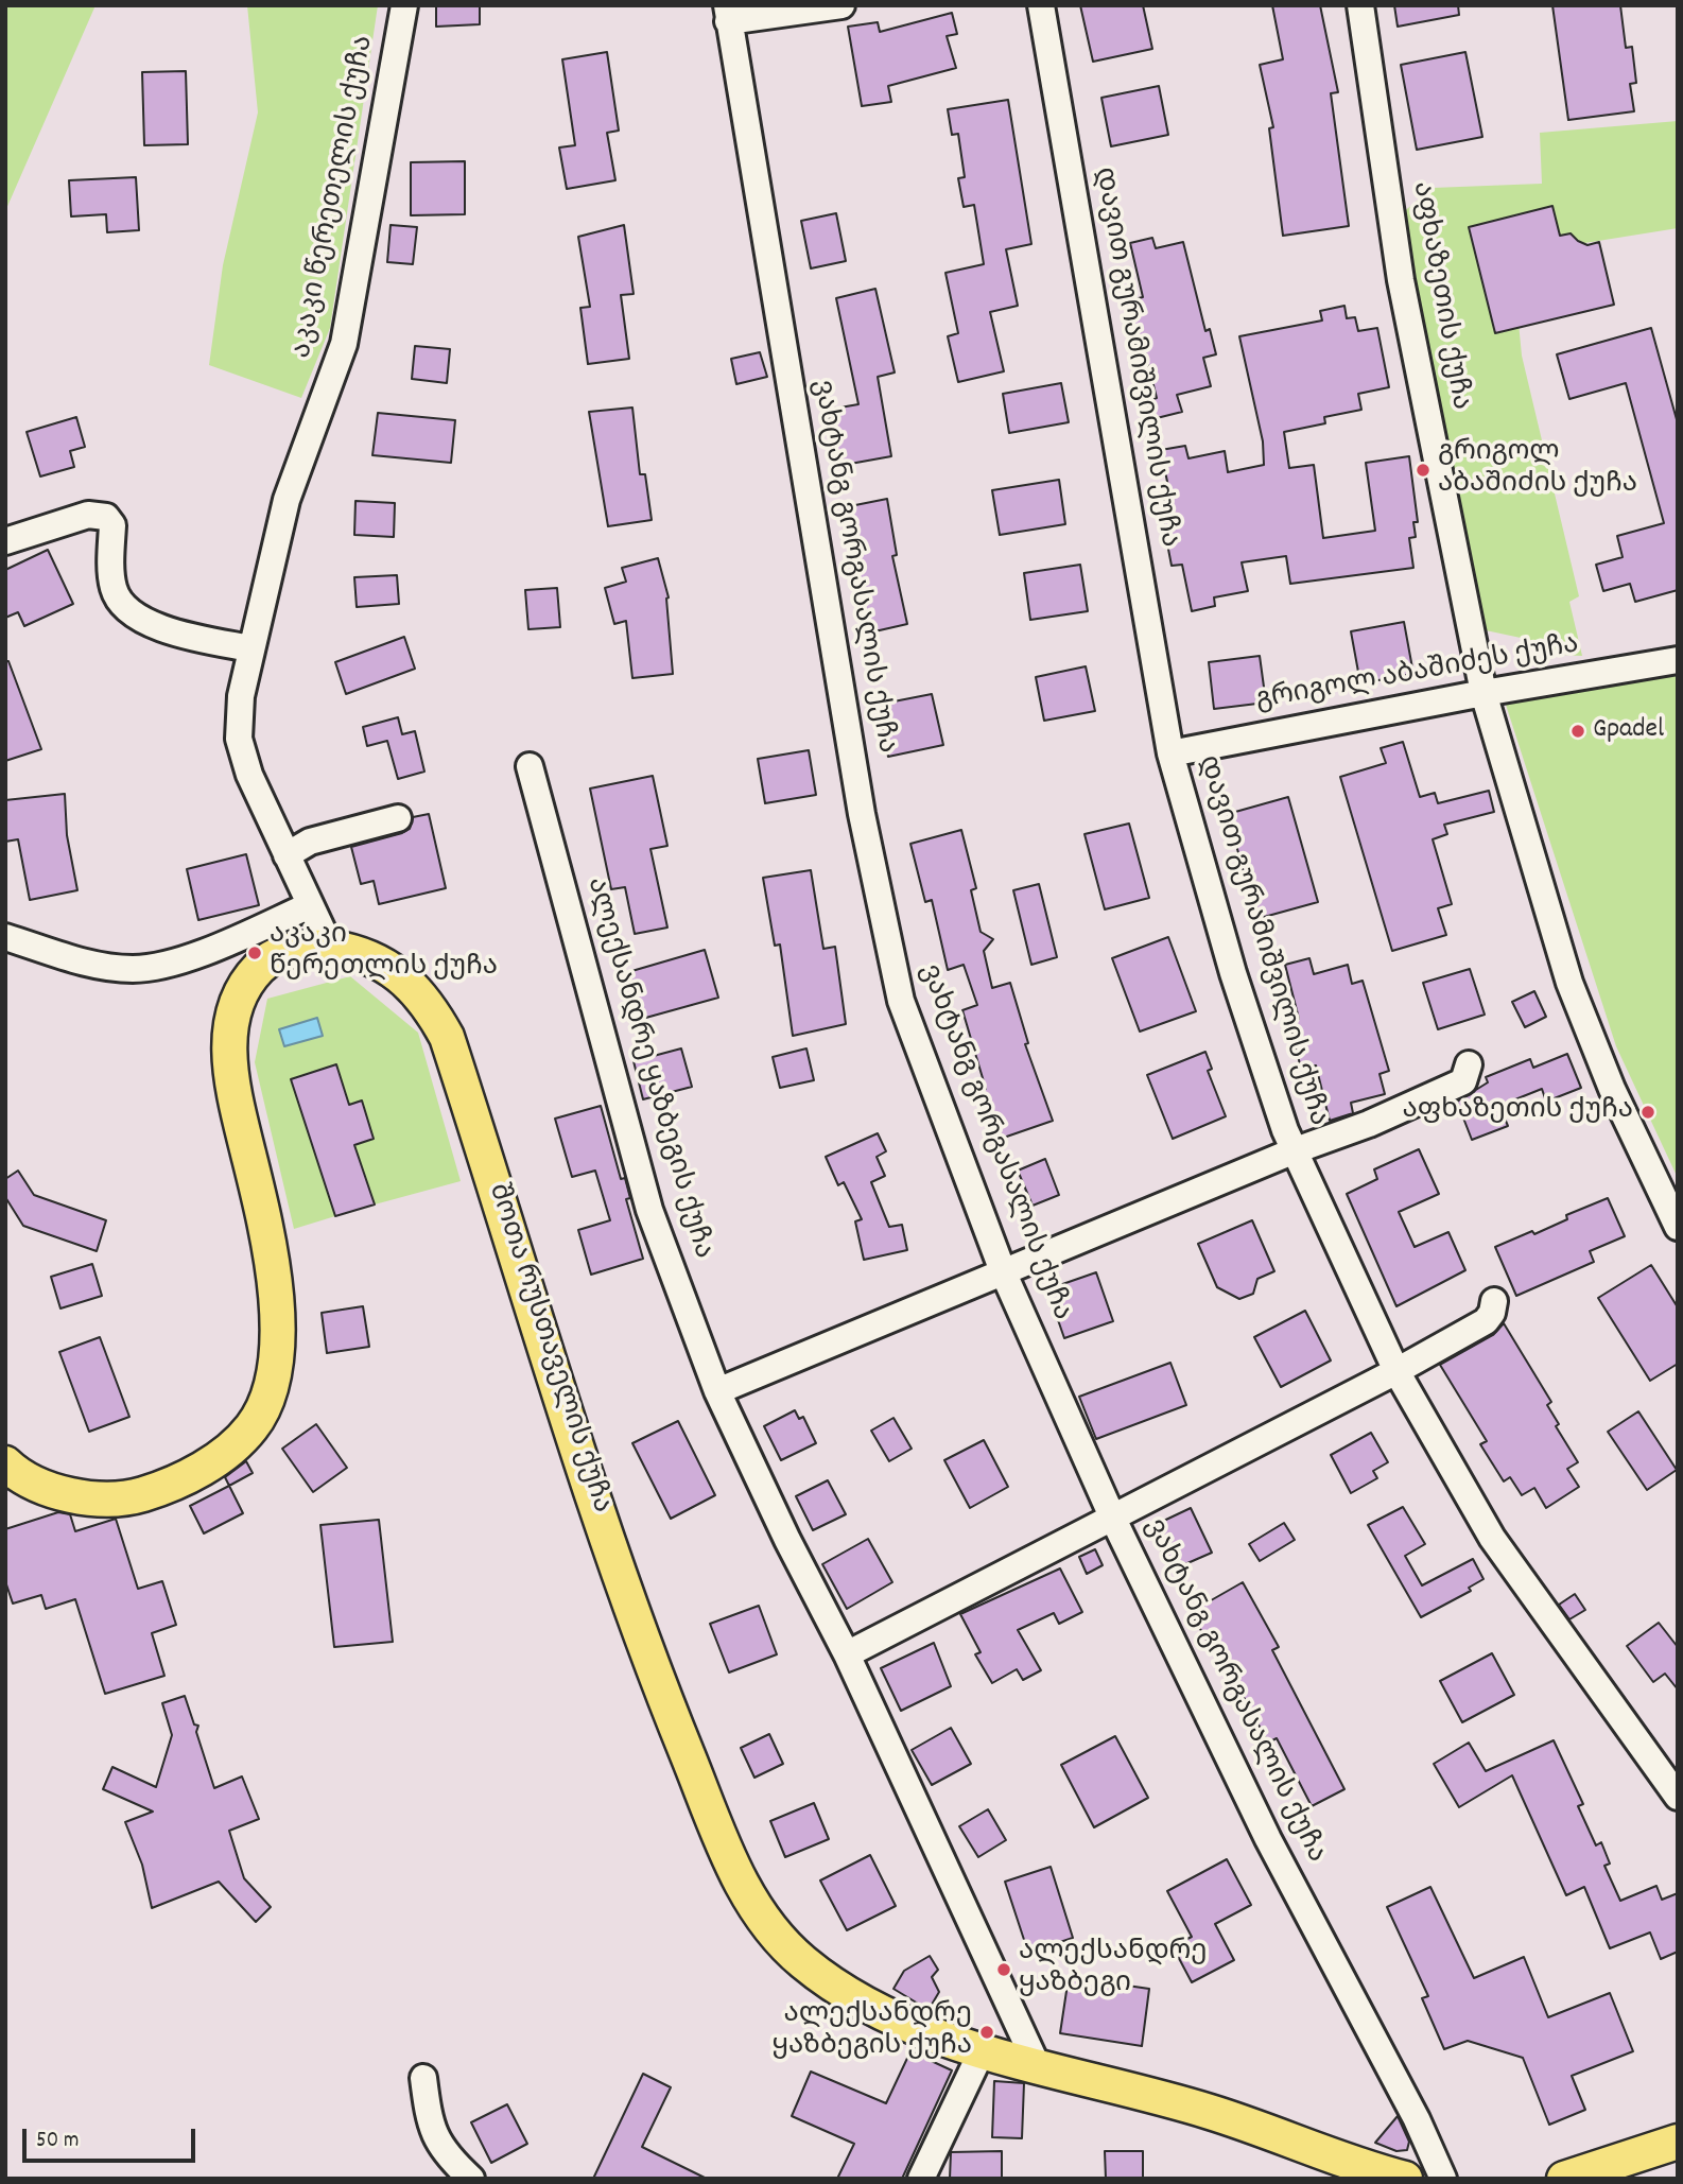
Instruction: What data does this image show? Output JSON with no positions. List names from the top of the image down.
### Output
{
  "streets": {
    "main road": ["შოთა რუსთაველის ქუჩა"],
    "street": [
      "აკაკი წერეთელის ქუჩა",
      "აფხაზეთის ქუჩა",
      "დავით გურამიშვილის ქუჩა",
      "ვახტანგ გორგასალის ქუჩა",
      "გრიგოლ აბაშიძეს ქუჩა",
      "ალექსანდრე ყაზბეგის ქუჩა"
    ]
  },
  "crossings": [
    ["აკაკი წერეთელის ქუჩა", "შოთა რუსთაველის ქუჩა"],
    ["აფხაზეთის ქუჩა", "გრიგოლ აბაშიძეს ქუჩა"],
    ["დავით გურამიშვილის ქუჩა", "გრიგოლ აბაშიძეს ქუჩა"],
    ["ალექსანდრე ყაზბეგის ქუჩა", "შოთა რუსთაველის ქუჩა"]
  ],
  "places": [
    "გრიგოლ აბაშიძის ქუჩა",
    "Gpadel",
    "აკაკი წერეთლის ქუჩა",
    "აფხაზეთის ქუჩა",
    "ალექსანდრე ყაზბეგი",
    "ალექსანდრე ყაზბეგის ქუჩა"
  ],
  "scale_bar": "50 m"
}
